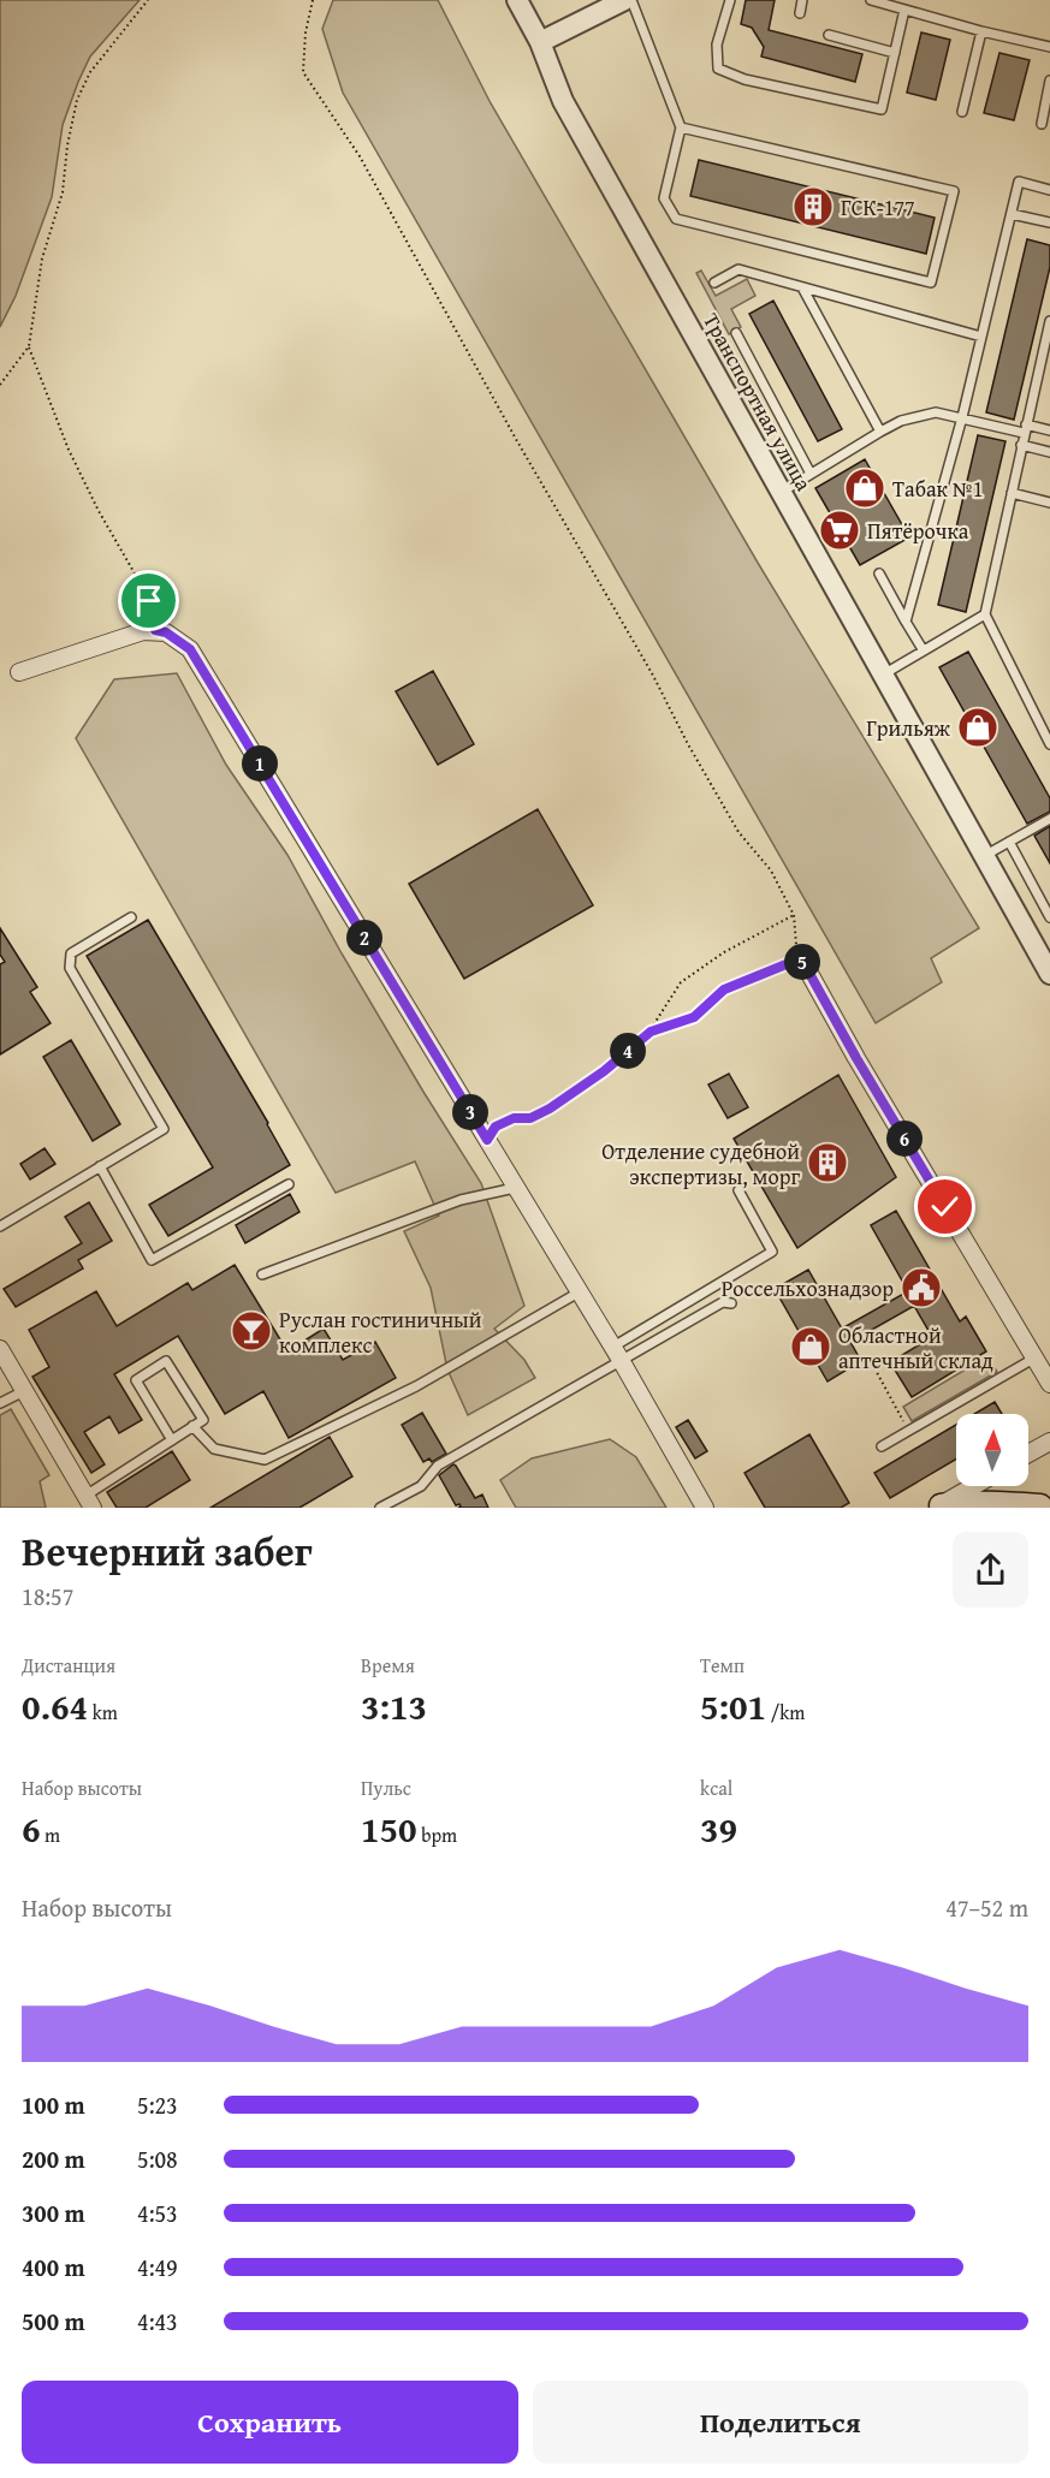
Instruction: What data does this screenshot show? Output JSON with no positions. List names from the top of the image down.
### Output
{
  "streets": {
    "street": ["Транспортная улица"]
  },
  "places": {
    "building": ["ГСК-177", "Отделение судебной экспертизы, морг"],
    "shop": ["Табак №1", "Грильяж", "Областной аптечный склад"],
    "supermarket": ["Пятёрочка"],
    "public building": ["Россельхознадзор"],
    "bar": ["Руслан гостиничный комплекс"]
  },
  "north": "top",
  "page": {
    "pins": [
      "1",
      "2",
      "5",
      "4",
      "3",
      "6"
    ],
    "heading": ["Вечерний забег", "18:57"],
    "stats": [
      ["Дистанция", "0.64 km"],
      ["Время", "3:13"],
      ["Темп", "5:01 /km"],
      ["Набор высоты", "6 m"],
      ["Пульс", "150 bpm"],
      ["kcal", "39"]
    ],
    "chart": ["Набор высоты", "47–52 m"],
    "list": [
      {
        "name": "100 m",
        "note": "5:23"
      },
      {
        "name": "200 m",
        "note": "5:08"
      },
      {
        "name": "300 m",
        "note": "4:53"
      },
      {
        "name": "400 m",
        "note": "4:49"
      },
      {
        "name": "500 m",
        "note": "4:43"
      }
    ],
    "buttons": ["Сохранить", "Поделиться"]
  }
}
